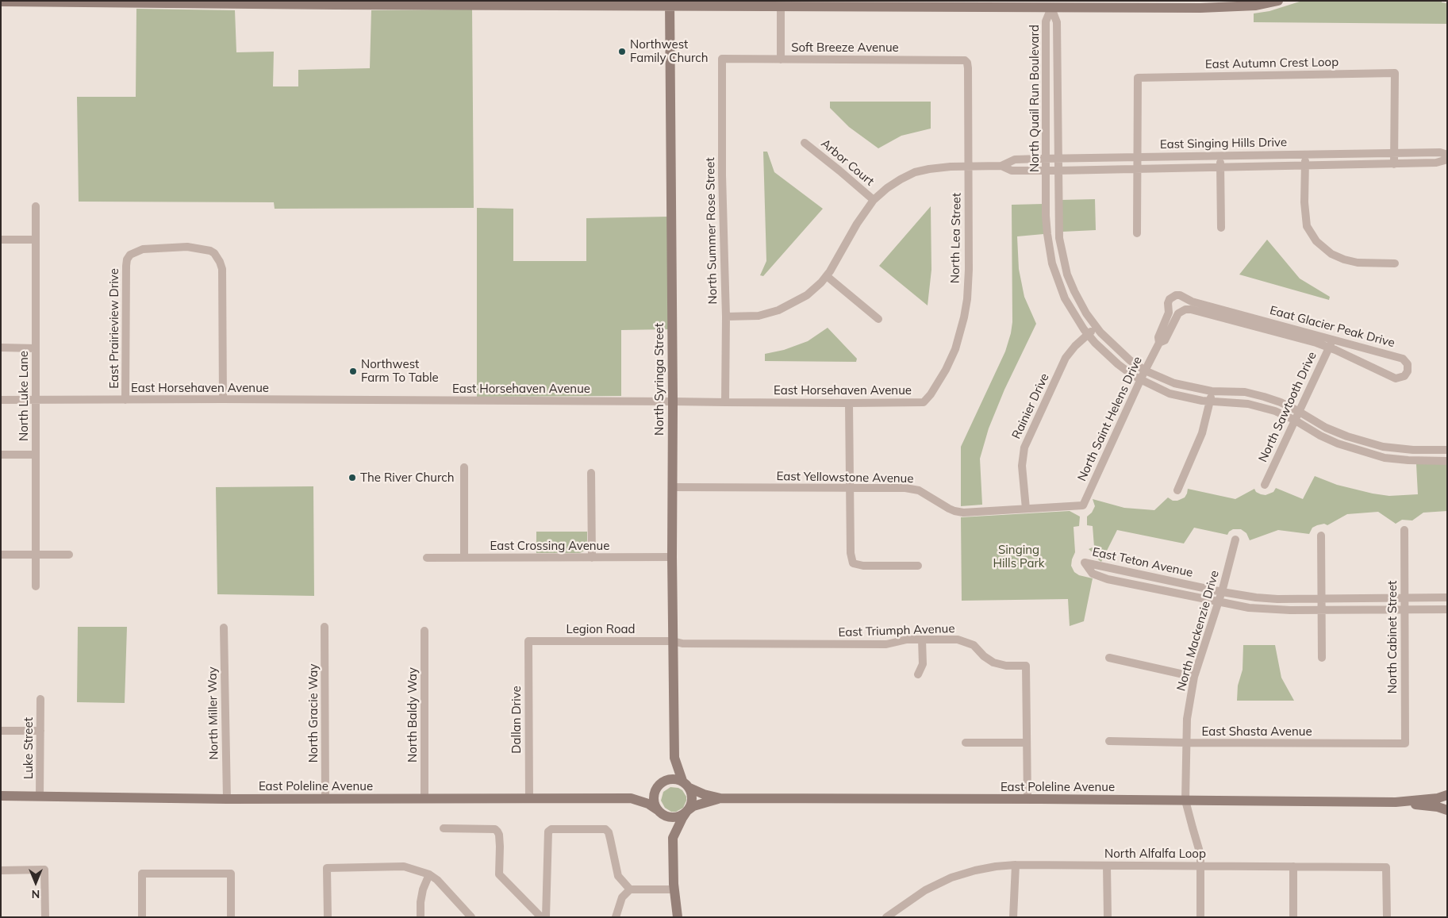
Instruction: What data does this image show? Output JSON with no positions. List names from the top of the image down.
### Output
{
  "streets": {
    "street": [
      "Soft Breeze Avenue",
      "East Autumn Crest Loop",
      "North Quail Run Boulevard",
      "East Singing Hills Drive",
      "Arbor Court",
      "North Summer Rose Street",
      "North Lea Street",
      "Eaat Glacier Peak Drive",
      "East Prairieview Drive",
      "North Syringa Street",
      "East Horsehaven Avenue",
      "North Luke Lane",
      "Rainier Drive",
      "North Sawtooth Drive",
      "North Saint Helens Drive",
      "East Yellowstone Avenue",
      "East Crossing Avenue",
      "East Teton Avenue",
      "Legion Road",
      "East Triumph Avenue",
      "North Mackenzie Drive",
      "North Cabinet Street",
      "North Miller Way",
      "North Gracie Way",
      "North Baldy Way",
      "Dallan Drive",
      "East Shasta Avenue",
      "Luke Street",
      "East Poleline Avenue",
      "North Alfalfa Loop"
    ]
  },
  "crossings": [
    ["Soft Breeze Avenue", "North Summer Rose Street"],
    ["Soft Breeze Avenue", "North Lea Street"],
    ["East Autumn Crest Loop", "East Singing Hills Drive"],
    ["North Quail Run Boulevard", "East Singing Hills Drive"],
    ["North Quail Run Boulevard", "Rainier Drive"],
    ["North Quail Run Boulevard", "North Sawtooth Drive"],
    ["North Quail Run Boulevard", "North Saint Helens Drive"],
    ["East Singing Hills Drive", "Arbor Court"],
    ["East Singing Hills Drive", "North Summer Rose Street"],
    ["East Singing Hills Drive", "North Lea Street"],
    ["North Summer Rose Street", "East Horsehaven Avenue"],
    ["North Lea Street", "East Horsehaven Avenue"],
    ["Eaat Glacier Peak Drive", "North Sawtooth Drive"],
    ["Eaat Glacier Peak Drive", "North Saint Helens Drive"],
    ["East Prairieview Drive", "East Horsehaven Avenue"],
    ["North Syringa Street", "East Horsehaven Avenue"],
    ["North Syringa Street", "East Yellowstone Avenue"],
    ["North Syringa Street", "East Crossing Avenue"],
    ["North Syringa Street", "Legion Road"],
    ["North Syringa Street", "East Triumph Avenue"],
    ["North Syringa Street", "East Poleline Avenue"],
    ["East Horsehaven Avenue", "North Luke Lane"],
    ["Rainier Drive", "East Yellowstone Avenue"],
    ["North Saint Helens Drive", "East Yellowstone Avenue"],
    ["East Teton Avenue", "North Mackenzie Drive"],
    ["East Teton Avenue", "North Cabinet Street"],
    ["Legion Road", "East Triumph Avenue"],
    ["Legion Road", "Dallan Drive"],
    ["East Triumph Avenue", "East Poleline Avenue"],
    ["North Mackenzie Drive", "East Shasta Avenue"],
    ["North Mackenzie Drive", "East Poleline Avenue"],
    ["North Mackenzie Drive", "North Alfalfa Loop"],
    ["North Cabinet Street", "East Shasta Avenue"],
    ["North Miller Way", "East Poleline Avenue"],
    ["North Gracie Way", "East Poleline Avenue"],
    ["North Baldy Way", "East Poleline Avenue"],
    ["Dallan Drive", "East Poleline Avenue"],
    ["Luke Street", "East Poleline Avenue"]
  ],
  "parks": ["Singing Hills Park"],
  "places": ["Northwest Family Church", "Northwest Farm To Table", "The River Church"],
  "north": "bottom"
}
